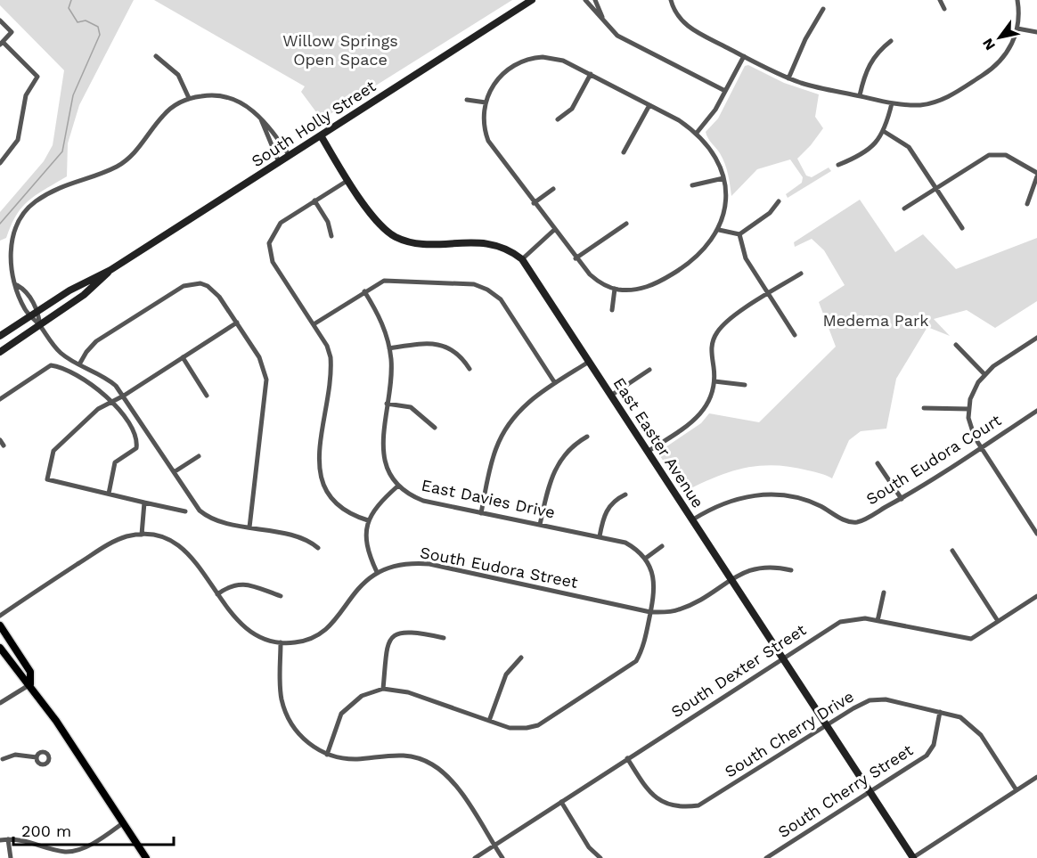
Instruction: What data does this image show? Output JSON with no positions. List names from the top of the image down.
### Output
{
  "streets": {
    "street": [
      "South Holly Street",
      "East Easter Avenue",
      "South Eudora Court",
      "East Davies Drive",
      "South Eudora Street",
      "South Dexter Street",
      "South Cherry Drive",
      "South Cherry Street"
    ]
  },
  "crossings": [
    ["South Holly Street", "East Easter Avenue"],
    ["East Easter Avenue", "South Eudora Court"],
    ["East Easter Avenue", "South Eudora Street"],
    ["East Easter Avenue", "South Dexter Street"],
    ["East Easter Avenue", "South Cherry Drive"],
    ["East Easter Avenue", "South Cherry Street"],
    ["South Dexter Street", "South Cherry Drive"],
    ["South Cherry Drive", "South Cherry Street"]
  ],
  "parks": ["Willow Springs Open Space", "Medema Park"],
  "scale_bar": "200 m",
  "north": "bottom left"
}
